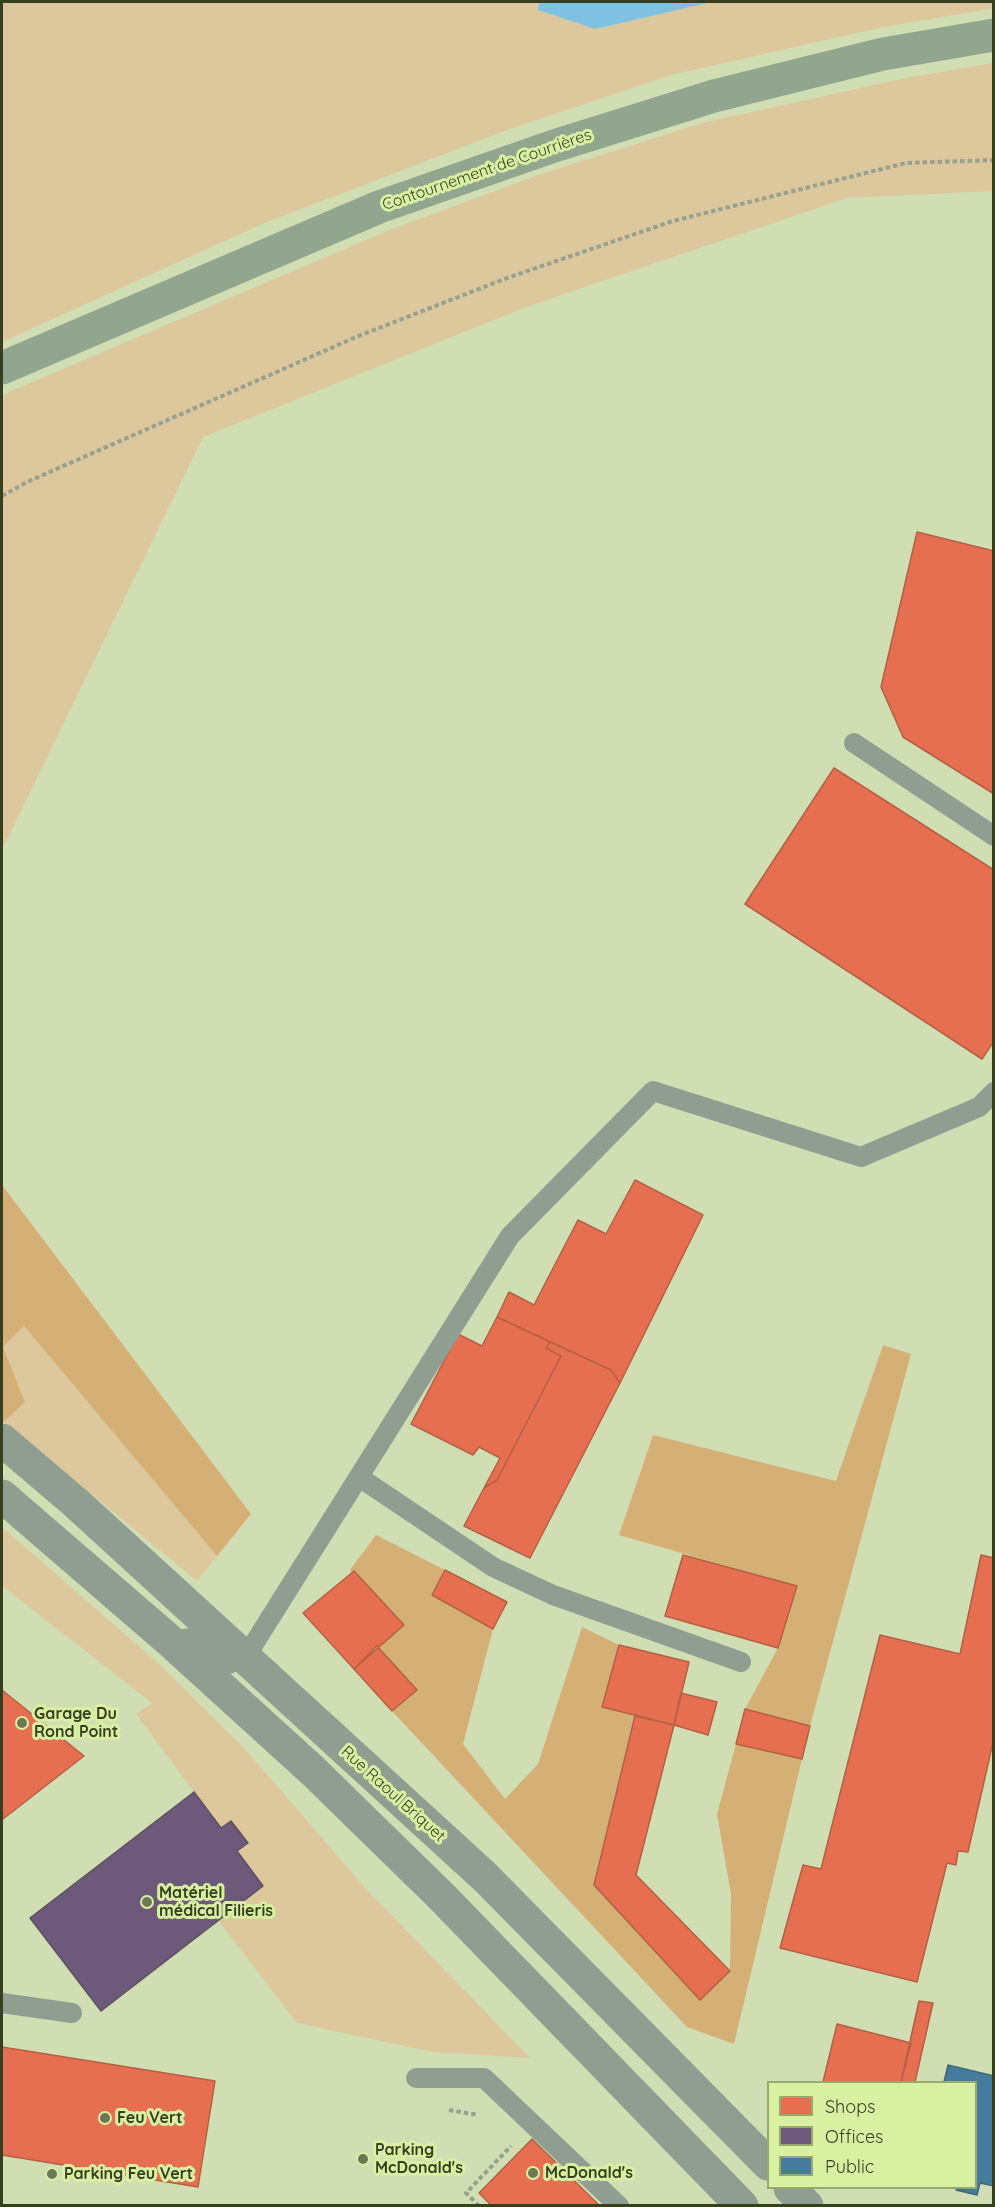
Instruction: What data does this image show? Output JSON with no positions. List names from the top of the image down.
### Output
{
  "streets": {
    "main road": ["Contournement de Courrières"],
    "street": ["Rue Raoul Briquet"]
  },
  "places": [
    "Garage Du Rond Point",
    "Matériel médical Filieris",
    "Feu Vert",
    "Parking McDonald's",
    "McDonald's",
    "Parking Feu Vert"
  ],
  "legend": ["Shops", "Offices", "Public"]
}
